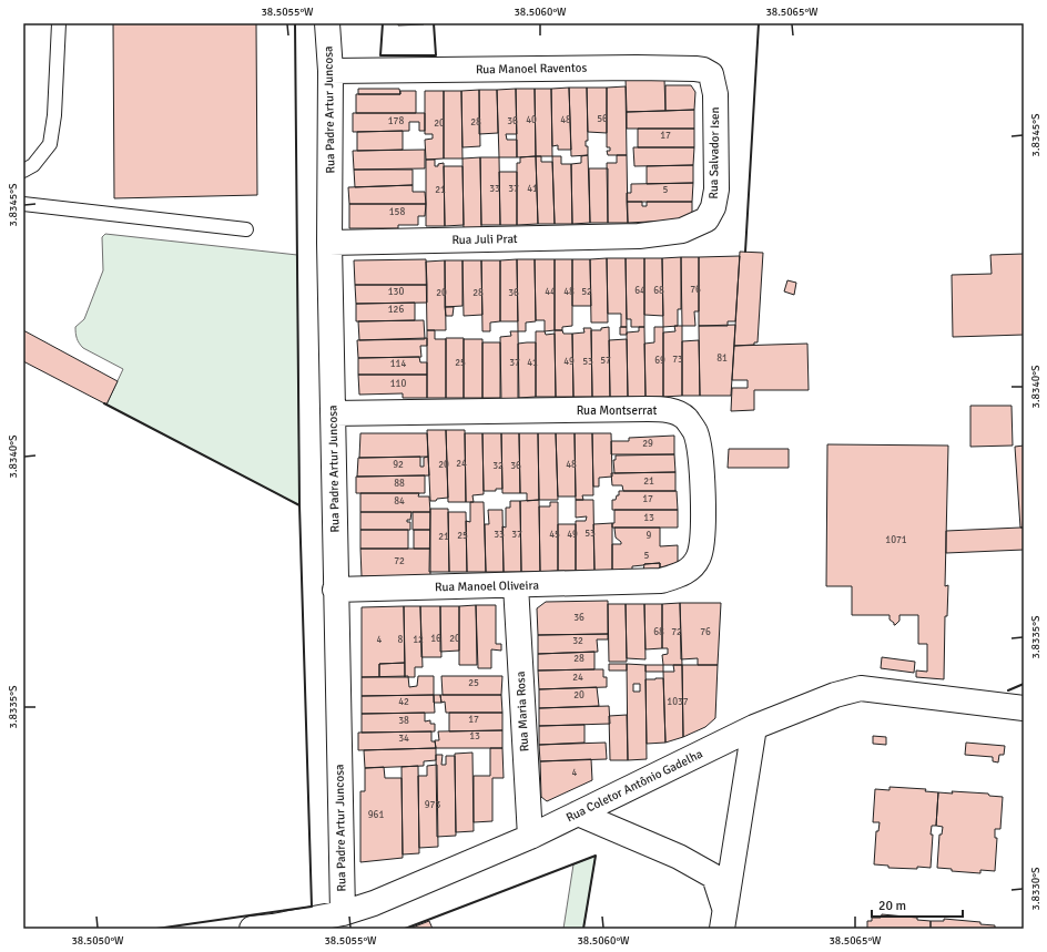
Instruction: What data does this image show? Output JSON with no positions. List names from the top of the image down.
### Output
{
  "streets": {
    "street": [
      "Rua Manoel Raventos",
      "Rua Padre Artur Juncosa",
      "Rua Salvador Isen",
      "Rua Juli Prat",
      "Rua Montserrat",
      "Rua Manoel Oliveira",
      "Rua Maria Rosa",
      "Rua Coletor Antônio Gadelha"
    ]
  },
  "crossings": [
    ["Rua Manoel Raventos", "Rua Padre Artur Juncosa"],
    ["Rua Manoel Raventos", "Rua Salvador Isen"],
    ["Rua Padre Artur Juncosa", "Rua Juli Prat"],
    ["Rua Padre Artur Juncosa", "Rua Montserrat"],
    ["Rua Padre Artur Juncosa", "Rua Manoel Oliveira"],
    ["Rua Padre Artur Juncosa", "Rua Coletor Antônio Gadelha"],
    ["Rua Salvador Isen", "Rua Juli Prat"],
    ["Rua Montserrat", "Rua Manoel Oliveira"],
    ["Rua Manoel Oliveira", "Rua Maria Rosa"],
    ["Rua Maria Rosa", "Rua Coletor Antônio Gadelha"]
  ],
  "house_numbers": [
    "56",
    "40",
    "48",
    "178",
    "36",
    "28",
    "20",
    "17",
    "33",
    "37",
    "41",
    "21",
    "5",
    "158",
    "76",
    "64",
    "68",
    "130",
    "44",
    "48",
    "52",
    "20",
    "28",
    "36",
    "126",
    "81",
    "73",
    "57",
    "69",
    "49",
    "53",
    "25",
    "37",
    "41",
    "114",
    "110",
    "29",
    "24",
    "92",
    "20",
    "48",
    "32",
    "36",
    "21",
    "88",
    "17",
    "84",
    "13",
    "53",
    "33",
    "37",
    "45",
    "49",
    "25",
    "9",
    "21",
    "1071",
    "5",
    "72",
    "36",
    "68",
    "72",
    "76",
    "16",
    "20",
    "4",
    "8",
    "12",
    "32",
    "28",
    "24",
    "25",
    "20",
    "42",
    "1037",
    "17",
    "38",
    "13",
    "34",
    "4",
    "973",
    "961"
  ],
  "scale_bar": "20 m",
  "coordinates": [
    "38.5055°W",
    "38.5060°W",
    "38.5065°W",
    "3.8345°S",
    "3.8340°S",
    "3.8335°S",
    "3.8330°S",
    "38.5050°W"
  ]
}
